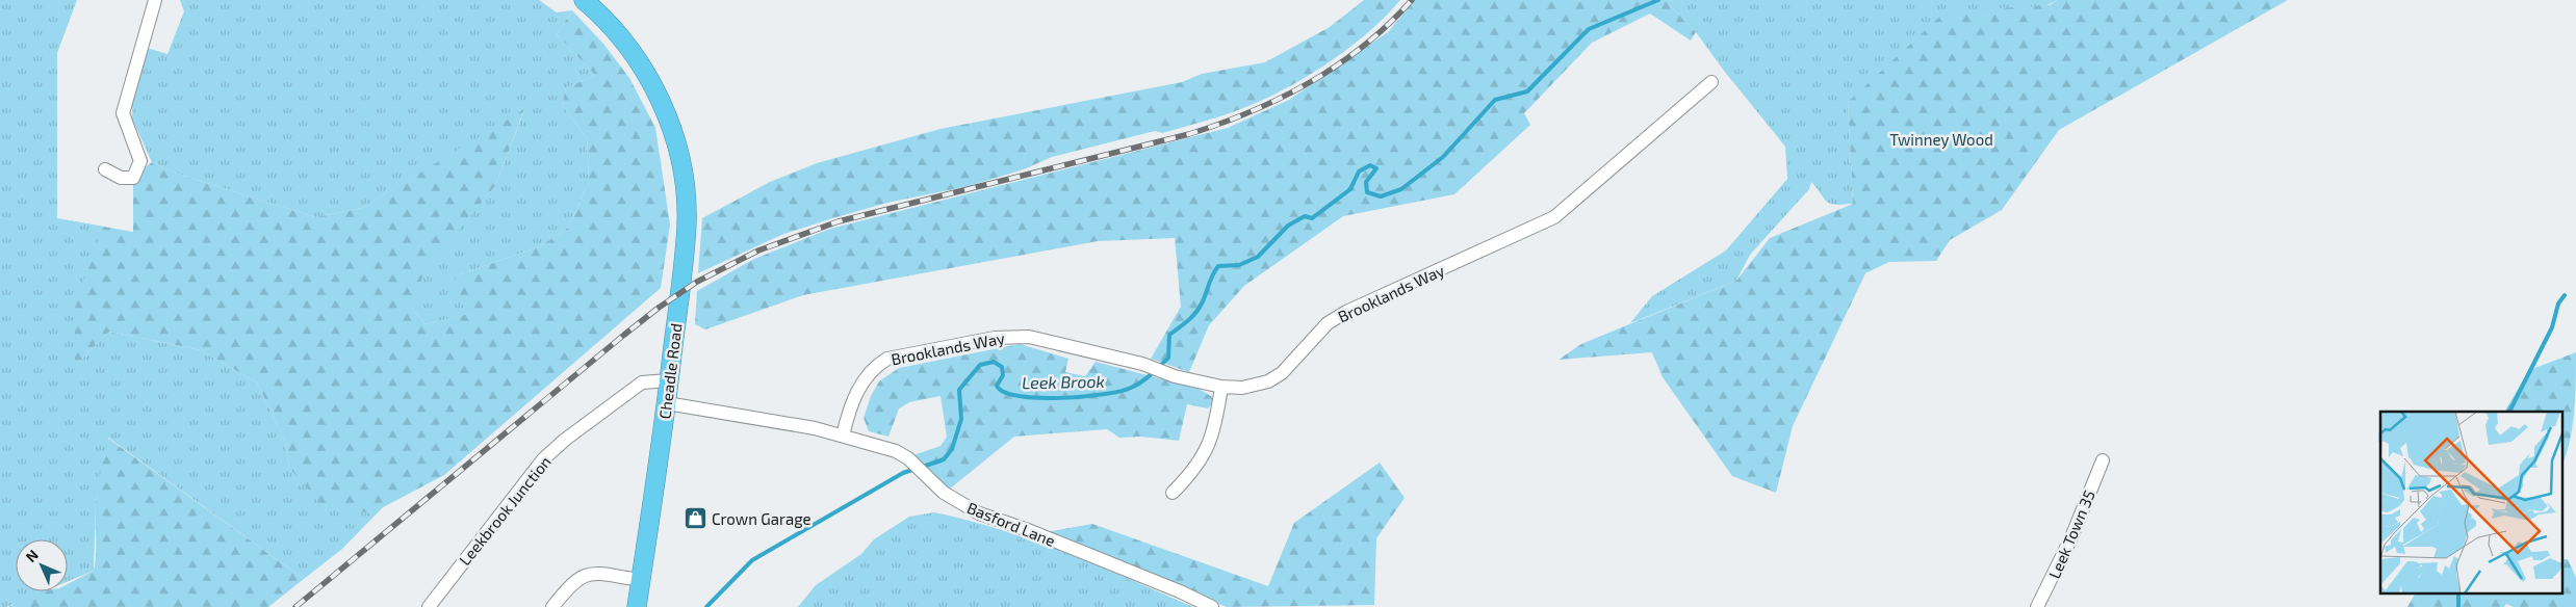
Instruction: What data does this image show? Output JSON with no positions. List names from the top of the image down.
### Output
{
  "streets": {
    "highway": ["Cheadle Road"],
    "street": [
      "Brooklands Way",
      "Leekbrook Junction",
      "Basford Lane",
      "Leek Town 35"
    ]
  },
  "crossings": [
    ["Brooklands Way", "Basford Lane"],
    ["Cheadle Road", "Leekbrook Junction"],
    ["Cheadle Road", "Basford Lane"]
  ],
  "water": ["Leek Brook"],
  "parks": ["Twinney Wood"],
  "places": {
    "shop": ["Crown Garage"]
  },
  "north": "top left"
}
